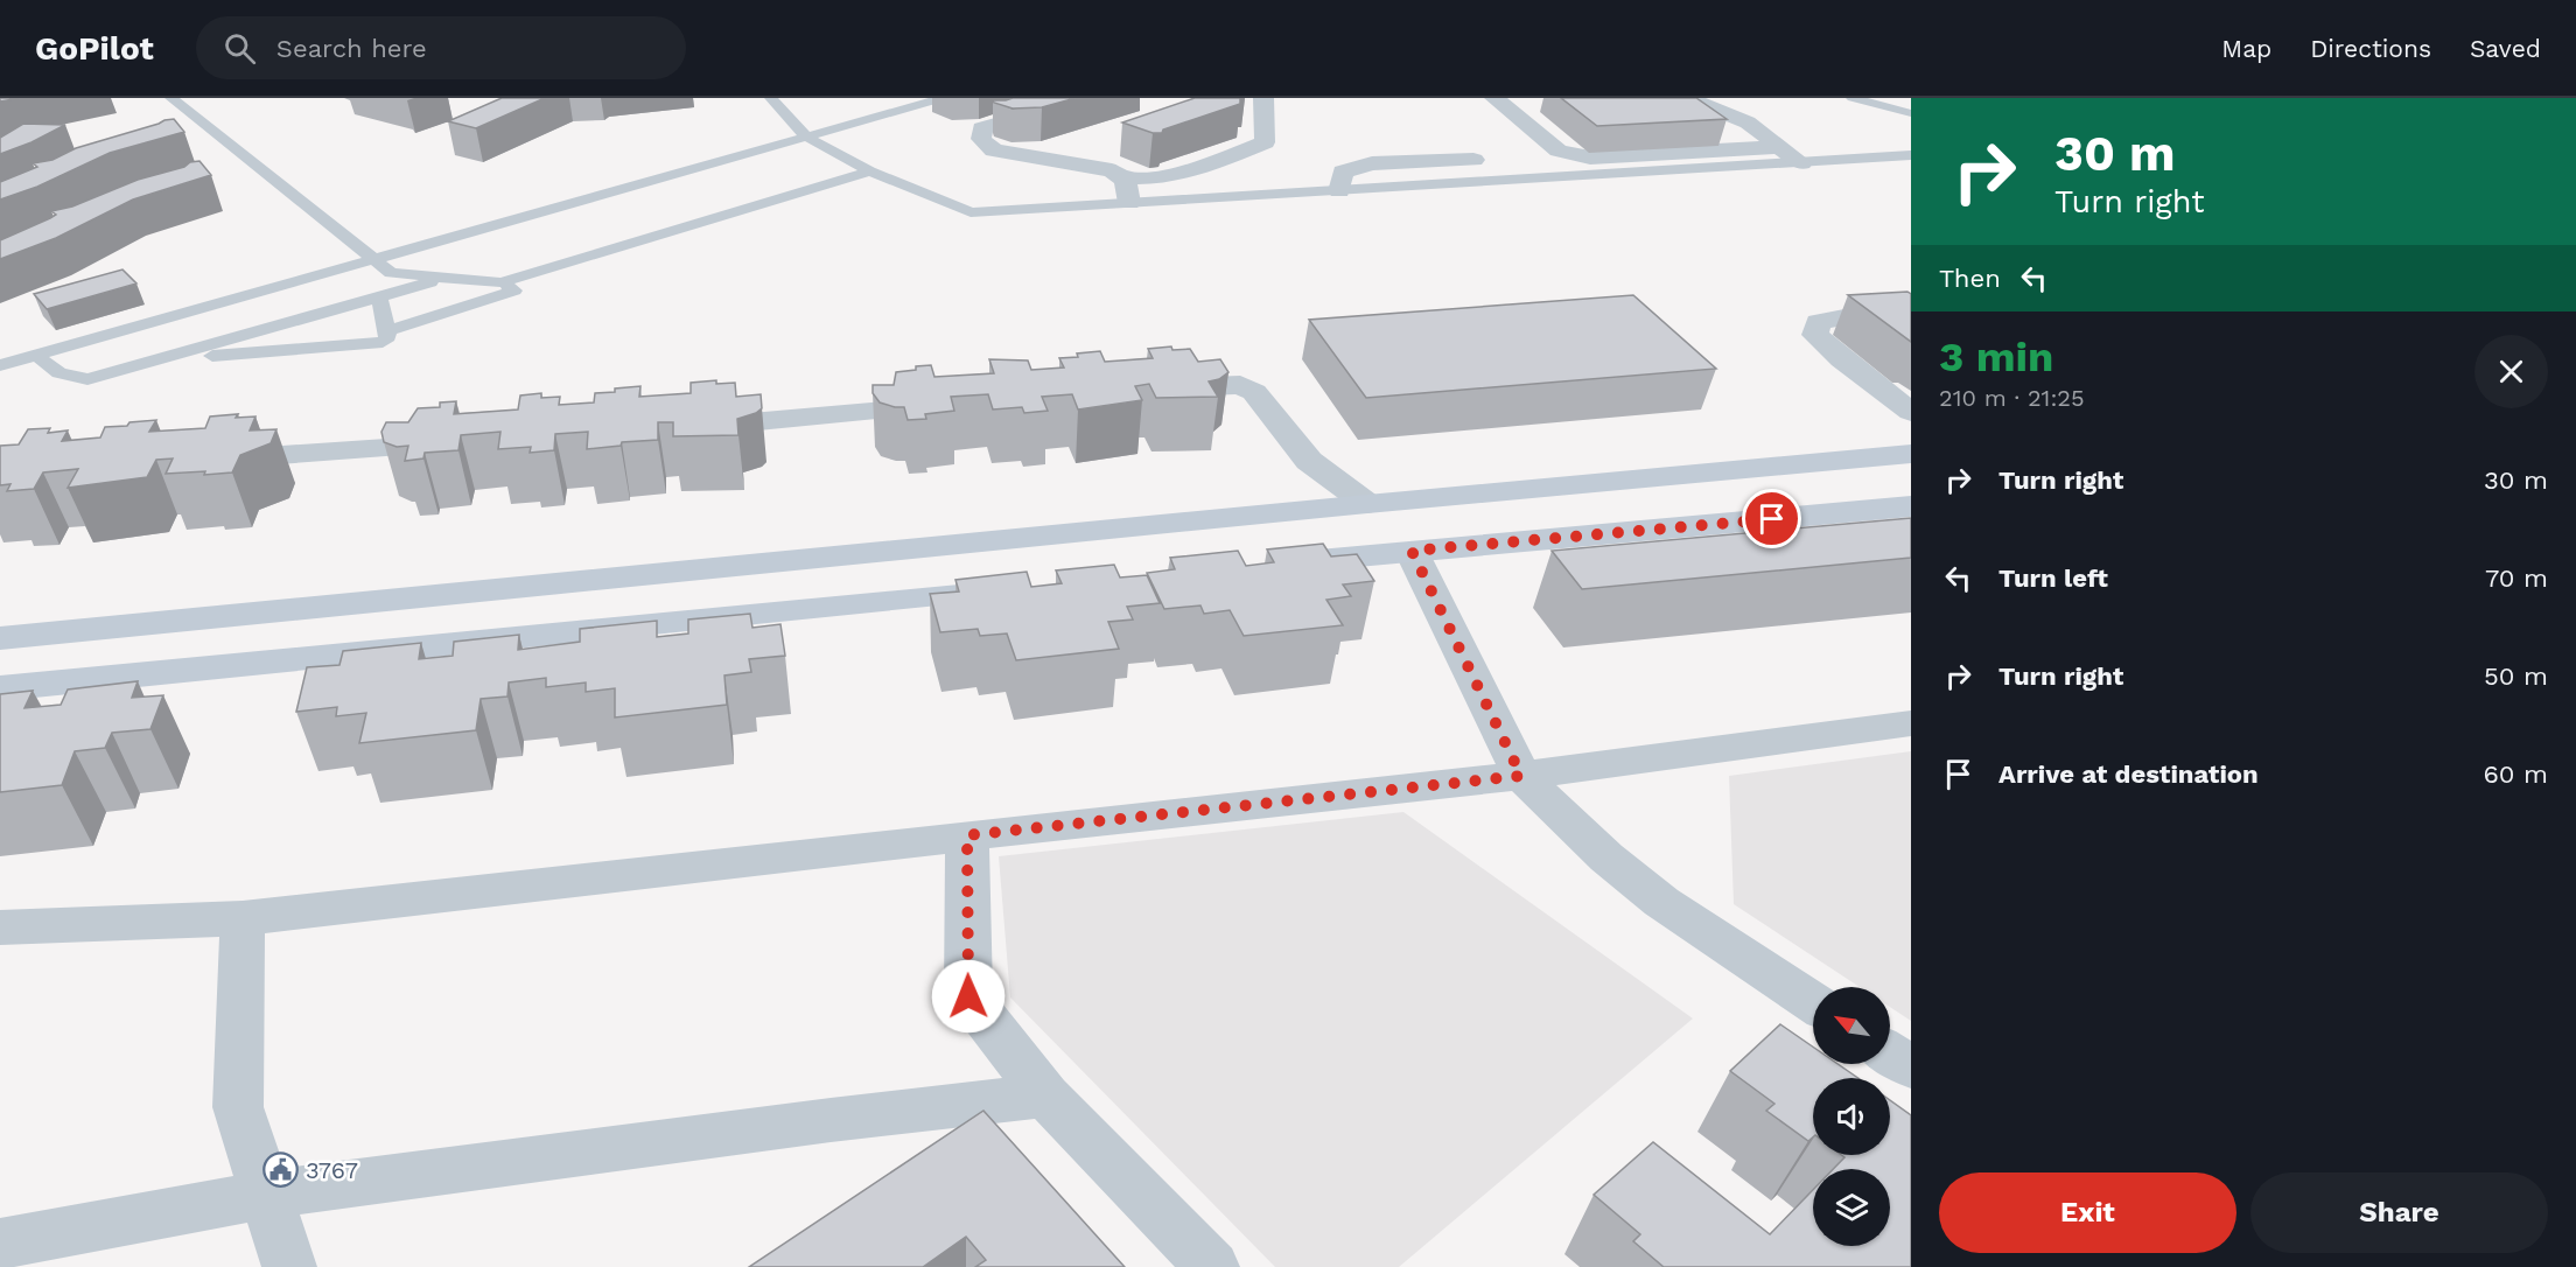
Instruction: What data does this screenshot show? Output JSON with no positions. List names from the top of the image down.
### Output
{
  "places": {
    "public building": ["3767"]
  },
  "north": "top left",
  "page": {
    "header": "GoPilot",
    "search": "Search here",
    "nav": ["Map", "Directions", "Saved"],
    "turn": ["30 m", "Turn right"],
    "then": "Then",
    "heading": ["3 min", "210 m · 21:25"],
    "list": [
      {
        "name": "Turn right",
        "value": "30 m"
      },
      {
        "name": "Turn left",
        "value": "70 m"
      },
      {
        "name": "Turn right",
        "value": "50 m"
      },
      {
        "name": "Arrive at destination",
        "value": "60 m"
      }
    ],
    "buttons": ["Exit", "Share"]
  }
}
